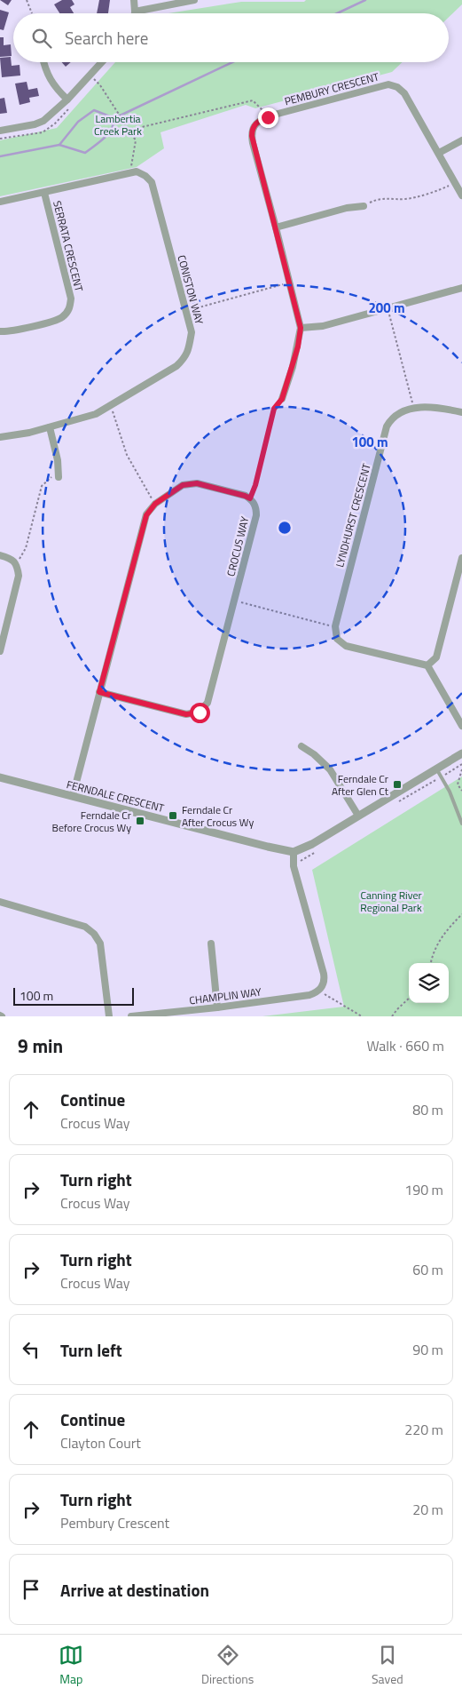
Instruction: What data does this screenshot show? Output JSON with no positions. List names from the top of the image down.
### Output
{
  "streets": {
    "street": [
      "PEMBURY CRESCENT",
      "SERRATA CRESCENT",
      "CONISTON WAY",
      "LYNDHURST CRESCENT",
      "CROCUS WAY",
      "FERNDALE CRESCENT",
      "CHAMPLIN WAY"
    ]
  },
  "parks": ["Lambertia Creek Park", "Canning River Regional Park"],
  "places": {
    "transit": ["Ferndale Cr After Glen Ct", "Ferndale Cr After Crocus Wy", "Ferndale Cr Before Crocus Wy"]
  },
  "scale_bar": "100 m",
  "page": {
    "search": "Search here",
    "scale": "100 m",
    "heading": ["9 min", "Walk · 660 m"],
    "list": [
      ["Continue", "Crocus Way", "80 m"],
      ["Turn right", "Crocus Way", "190 m"],
      ["Turn right", "Crocus Way", "60 m"],
      ["Turn left", "90 m"],
      ["Continue", "Clayton Court", "220 m"],
      ["Turn right", "Pembury Crescent", "20 m"],
      "Arrive at destination"
    ],
    "nav": ["Map", "Directions", "Saved"]
  },
  "rings": ["200 m", "100 m"]
}
